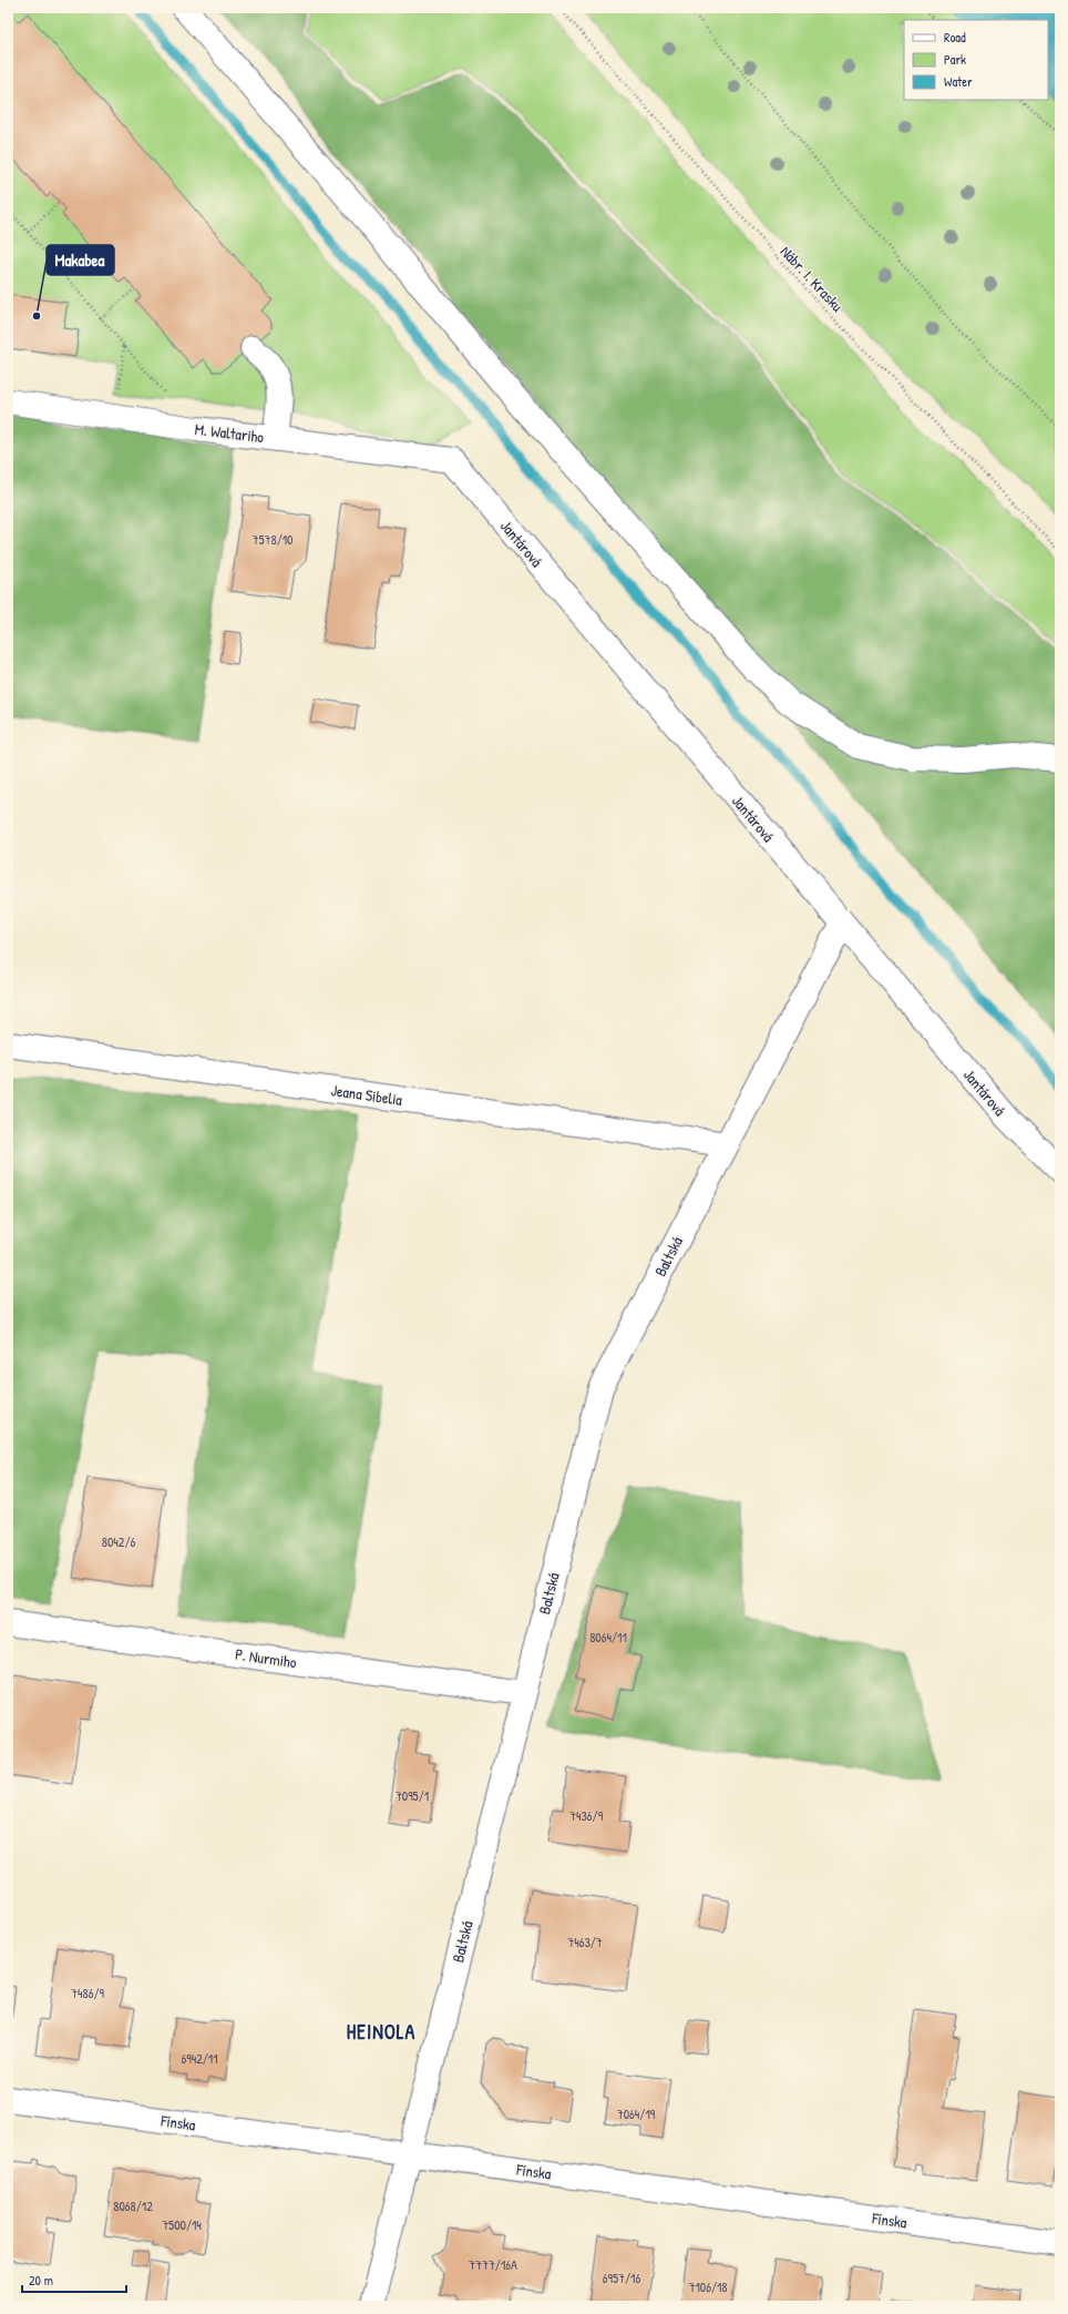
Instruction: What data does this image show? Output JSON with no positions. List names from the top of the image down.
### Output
{
  "streets": {
    "street": [
      "M. Waltariho",
      "Jantárová",
      "Jeana Sibelia",
      "Baltská",
      "P. Nurmiho",
      "Fínska"
    ],
    "path": ["Nábr. I. Krasku"]
  },
  "crossings": [
    ["M. Waltariho", "Jantárová"],
    ["Jantárová", "Baltská"],
    ["Jeana Sibelia", "Baltská"],
    ["Baltská", "P. Nurmiho"],
    ["Baltská", "Fínska"]
  ],
  "districts": ["HEINOLA"],
  "places": ["Makabea"],
  "house_numbers": [
    "7578/10",
    "8042/6",
    "8064/11",
    "7095/1",
    "7436/9",
    "7463/7",
    "7486/9",
    "6942/11",
    "7064/19",
    "8068/12",
    "7500/14",
    "7777/16A",
    "6957/16",
    "7106/18"
  ],
  "legend": ["Road", "Park", "Water"],
  "scale_bar": "20 m"
}
